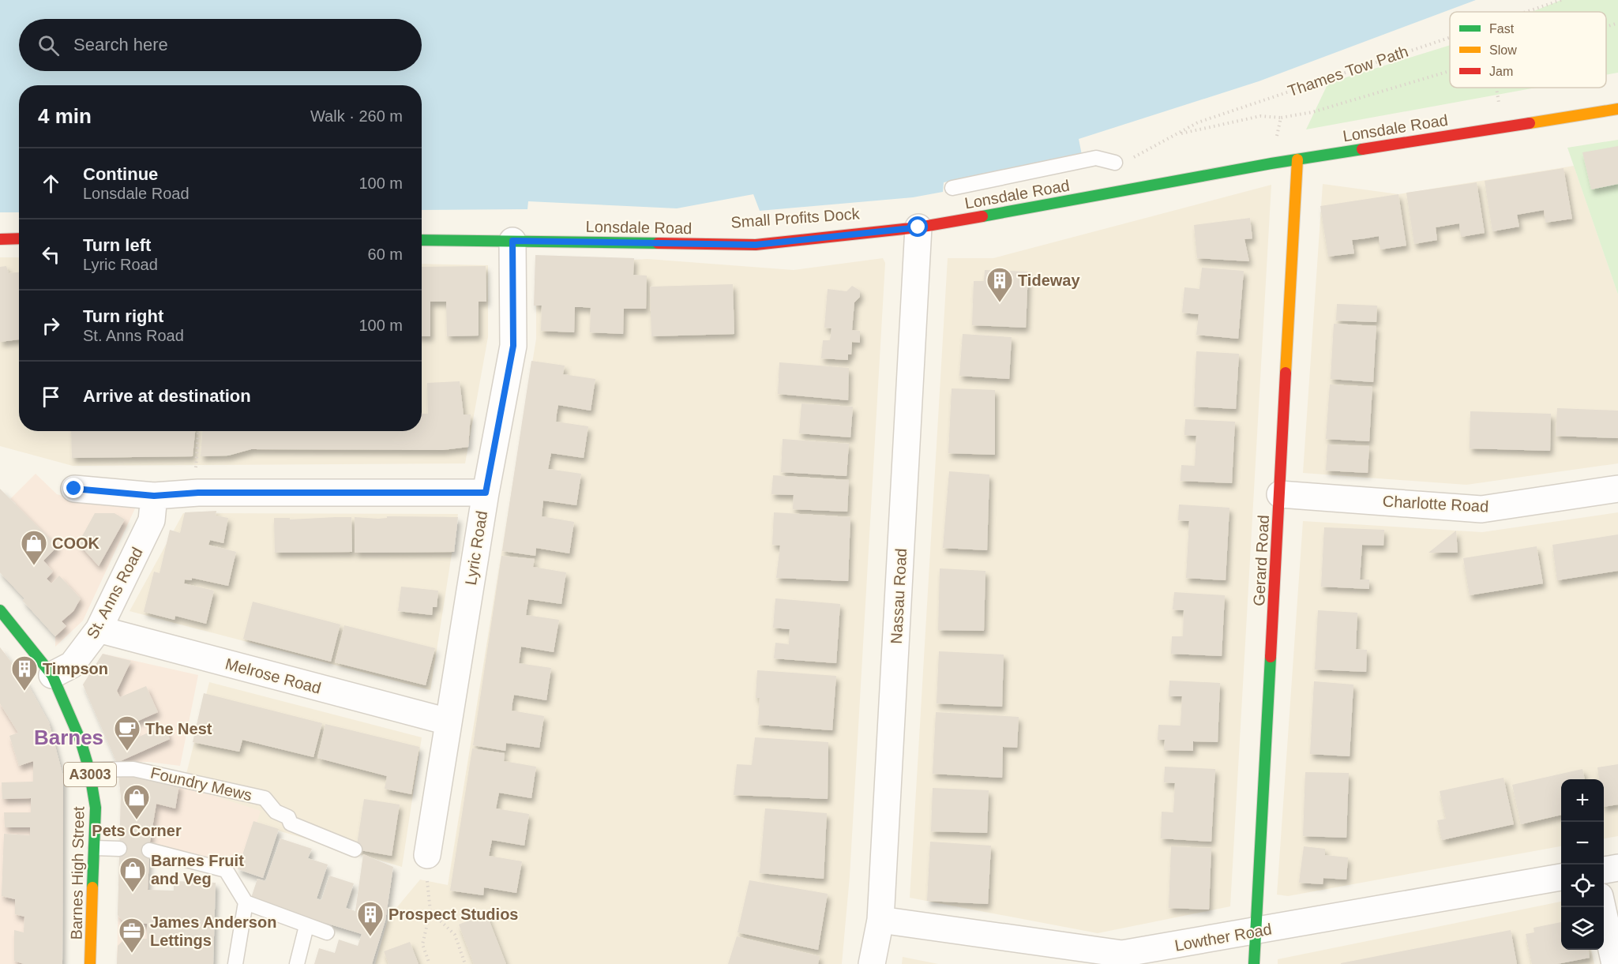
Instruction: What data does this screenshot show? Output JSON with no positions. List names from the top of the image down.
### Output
{
  "streets": {
    "main road": [
      "Lonsdale Road",
      "Gerard Road",
      "A3003",
      "Barnes High Street"
    ],
    "street": [
      "Charlotte Road",
      "Lyric Road",
      "St. Anns Road",
      "Nassau Road",
      "Melrose Road",
      "Lowther Road"
    ],
    "lane": ["Foundry Mews"],
    "path": ["Thames Tow Path"]
  },
  "crossings": [
    ["Lonsdale Road", "Lyric Road"],
    ["Lonsdale Road", "Gerard Road"],
    ["Lonsdale Road", "Nassau Road"],
    ["Charlotte Road", "Gerard Road"],
    ["Lyric Road", "Melrose Road"],
    ["Gerard Road", "Lowther Road"],
    ["St. Anns Road", "Melrose Road"],
    ["St. Anns Road", "Barnes High Street"],
    ["Nassau Road", "Lowther Road"],
    ["Foundry Mews", "Barnes High Street"]
  ],
  "districts": ["Barnes"],
  "places": {
    "building": ["Tideway", "Timpson", "Prospect Studios"],
    "shop": ["COOK", "Pets Corner", "Barnes Fruit and Veg"],
    "cafe": ["The Nest"],
    "office": ["James Anderson Lettings"]
  },
  "legend": ["Fast", "Slow", "Jam"],
  "page": {
    "search": "Search here",
    "heading": ["4 min", "Walk · 260 m"],
    "list": [
      ["Continue", "Lonsdale Road", "100 m"],
      ["Turn left", "Lyric Road", "60 m"],
      ["Turn right", "St. Anns Road", "100 m"],
      "Arrive at destination"
    ],
    "map_buttons": ["+", "−"]
  }
}
